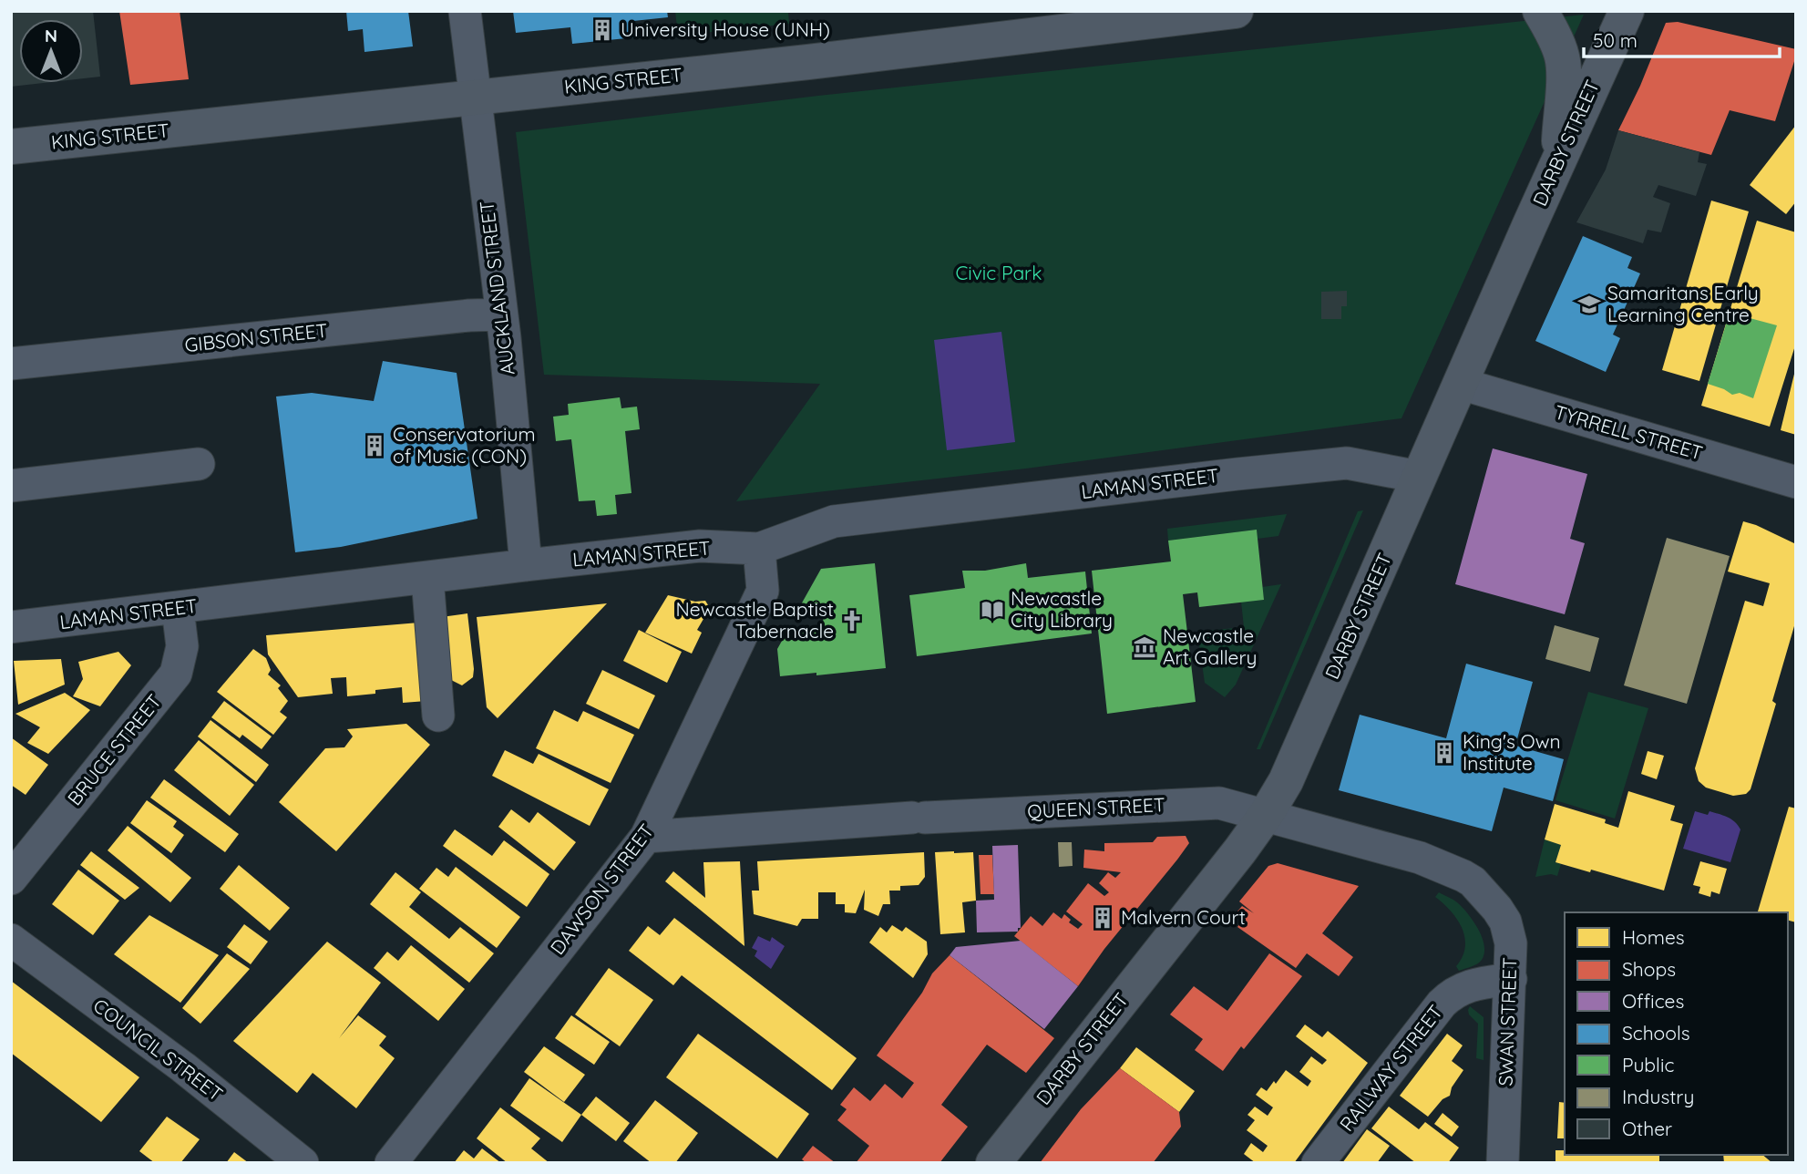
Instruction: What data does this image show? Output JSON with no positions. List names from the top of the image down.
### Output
{
  "streets": {
    "main road": ["KING STREET", "DARBY STREET"],
    "street": [
      "AUCKLAND STREET",
      "GIBSON STREET",
      "TYRRELL STREET",
      "LAMAN STREET",
      "BRUCE STREET",
      "QUEEN STREET",
      "DAWSON STREET",
      "SWAN STREET",
      "COUNCIL STREET",
      "RAILWAY STREET"
    ]
  },
  "crossings": [
    ["KING STREET", "AUCKLAND STREET"],
    ["DARBY STREET", "TYRRELL STREET"],
    ["DARBY STREET", "LAMAN STREET"],
    ["DARBY STREET", "QUEEN STREET"],
    ["DARBY STREET", "SWAN STREET"],
    ["AUCKLAND STREET", "GIBSON STREET"],
    ["AUCKLAND STREET", "LAMAN STREET"],
    ["LAMAN STREET", "BRUCE STREET"],
    ["LAMAN STREET", "DAWSON STREET"],
    ["QUEEN STREET", "DAWSON STREET"],
    ["QUEEN STREET", "SWAN STREET"],
    ["SWAN STREET", "RAILWAY STREET"]
  ],
  "parks": ["Civic Park"],
  "places": {
    "building": [
      "University House (UNH)",
      "Conservatorium of Music (CON)",
      "King's Own Institute",
      "Malvern Court"
    ],
    "school or university": ["Samaritans Early Learning Centre"],
    "library": ["Newcastle City Library"],
    "church": ["Newcastle Baptist Tabernacle"],
    "museum": ["Newcastle Art Gallery"]
  },
  "legend": [
    "Homes",
    "Shops",
    "Offices",
    "Schools",
    "Public",
    "Industry",
    "Other"
  ],
  "scale_bar": "50 m",
  "north": "top"
}
